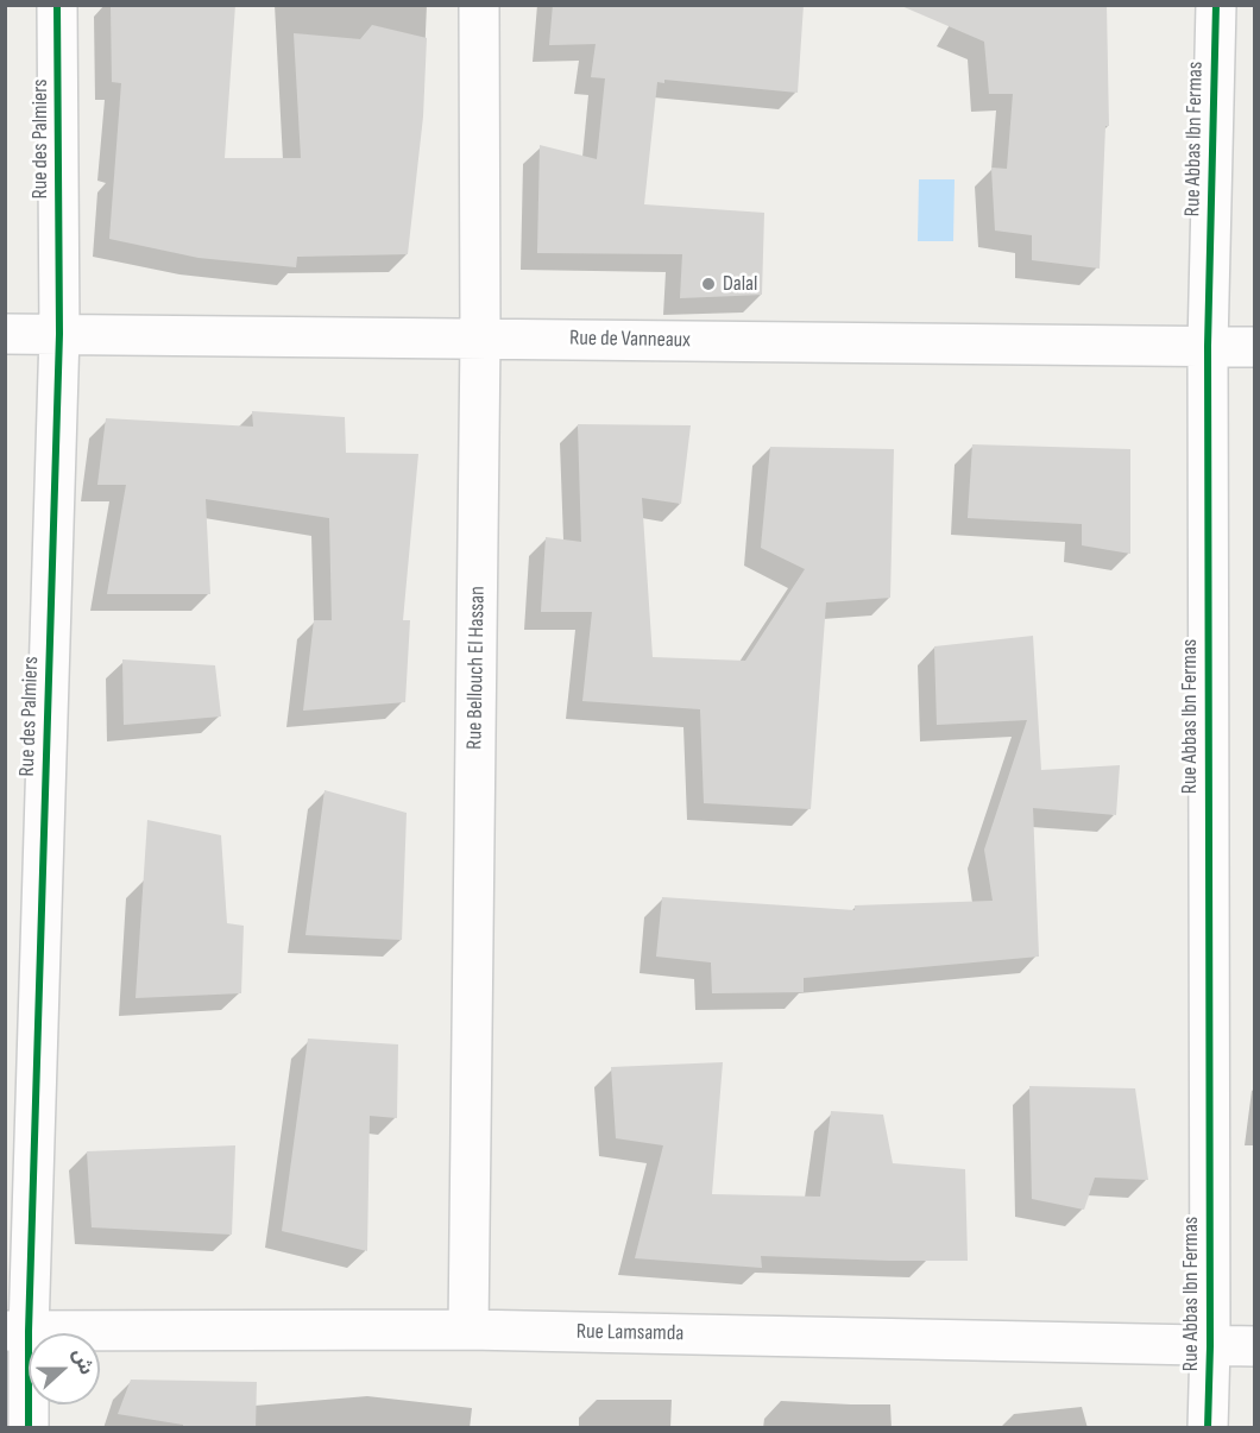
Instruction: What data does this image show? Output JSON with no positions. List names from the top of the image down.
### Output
{
  "streets": {
    "street": [
      "Rue des Palmiers",
      "Rue Abbas Ibn Fermas",
      "Rue de Vanneaux",
      "Rue Bellouch El Hassan",
      "Rue Lamsamda"
    ]
  },
  "crossings": [
    ["Rue des Palmiers", "Rue de Vanneaux"],
    ["Rue des Palmiers", "Rue Lamsamda"],
    ["Rue Abbas Ibn Fermas", "Rue de Vanneaux"],
    ["Rue Abbas Ibn Fermas", "Rue Lamsamda"],
    ["Rue de Vanneaux", "Rue Bellouch El Hassan"],
    ["Rue Bellouch El Hassan", "Rue Lamsamda"]
  ],
  "places": ["Dalal"],
  "north": "right"
}
